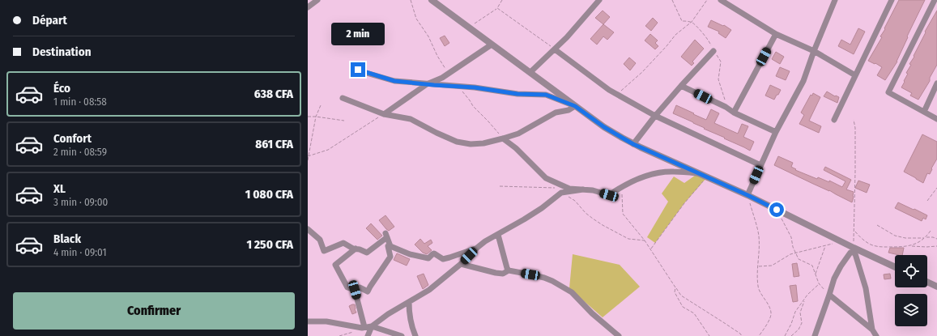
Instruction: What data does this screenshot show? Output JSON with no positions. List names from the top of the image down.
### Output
{
  "page": {
    "banner": ["Départ", "Destination"],
    "bubble": "2 min",
    "list": [
      {
        "name": "Éco",
        "note": "1 min · 08:58",
        "value": "638 CFA"
      },
      {
        "name": "Confort",
        "note": "2 min · 08:59",
        "value": "861 CFA"
      },
      {
        "name": "XL",
        "note": "3 min · 09:00",
        "value": "1 080 CFA"
      },
      {
        "name": "Black",
        "note": "4 min · 09:01",
        "value": "1 250 CFA"
      }
    ],
    "buttons": "Confirmer"
  }
}
